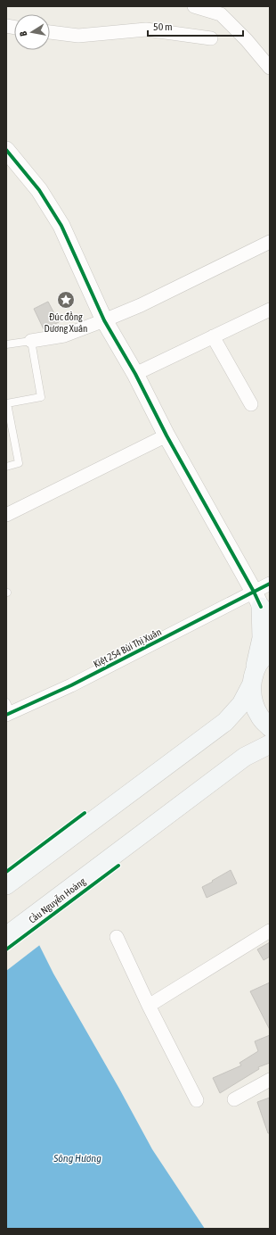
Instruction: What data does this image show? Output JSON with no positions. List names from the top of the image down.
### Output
{
  "streets": {
    "main road": ["Cầu Nguyễn Hoàng"],
    "street": ["Kiệt 254 Bùi Thị Xuân"]
  },
  "water": ["Sông Hương"],
  "places": {
    "place": ["Đúc đồng Dương Xuân"]
  },
  "scale_bar": "50 m",
  "north": "left"
}
